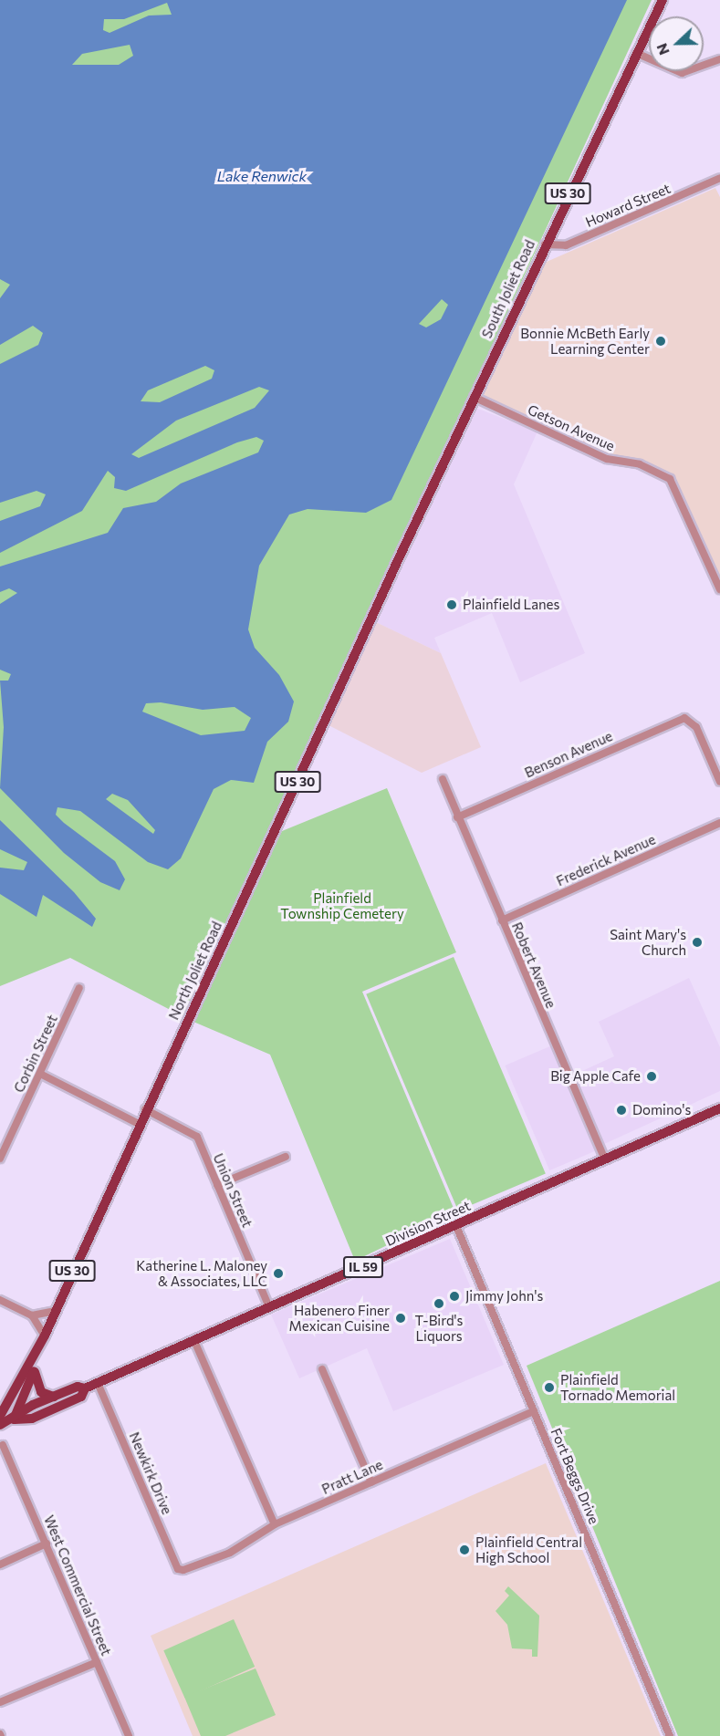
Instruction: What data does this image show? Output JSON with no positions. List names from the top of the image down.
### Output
{
  "streets": {
    "main road": [
      "US 30",
      "South Joliet Road",
      "North Joliet Road",
      "Division Street",
      "IL 59"
    ],
    "street": [
      "Howard Street",
      "Getson Avenue",
      "Benson Avenue",
      "Frederick Avenue",
      "Robert Avenue",
      "Corbin Street",
      "Union Street",
      "Newkirk Drive",
      "Fort Beggs Drive",
      "Pratt Lane",
      "West Commercial Street"
    ]
  },
  "crossings": [
    ["Howard Street", "South Joliet Road"],
    ["South Joliet Road", "Getson Avenue"],
    ["South Joliet Road", "North Joliet Road"],
    ["Benson Avenue", "Robert Avenue"],
    ["Frederick Avenue", "Robert Avenue"],
    ["Robert Avenue", "Division Street"],
    ["North Joliet Road", "Union Street"],
    ["North Joliet Road", "Division Street"],
    ["Union Street", "Division Street"],
    ["Division Street", "Newkirk Drive"],
    ["Division Street", "Fort Beggs Drive"],
    ["Newkirk Drive", "Pratt Lane"],
    ["Fort Beggs Drive", "Pratt Lane"]
  ],
  "water": ["Lake Renwick"],
  "parks": ["Plainfield Township Cemetery"],
  "places": [
    "Bonnie McBeth Early Learning Center",
    "Plainfield Lanes",
    "Saint Mary's Church",
    "Big Apple Cafe",
    "Domino's",
    "Katherine L. Maloney & Associates, LLC",
    "Jimmy John's",
    "T-Bird's Liquors",
    "Habenero Finer Mexican Cuisine",
    "Plainfield Tornado Memorial",
    "Plainfield Central High School"
  ],
  "north": "left"
}
